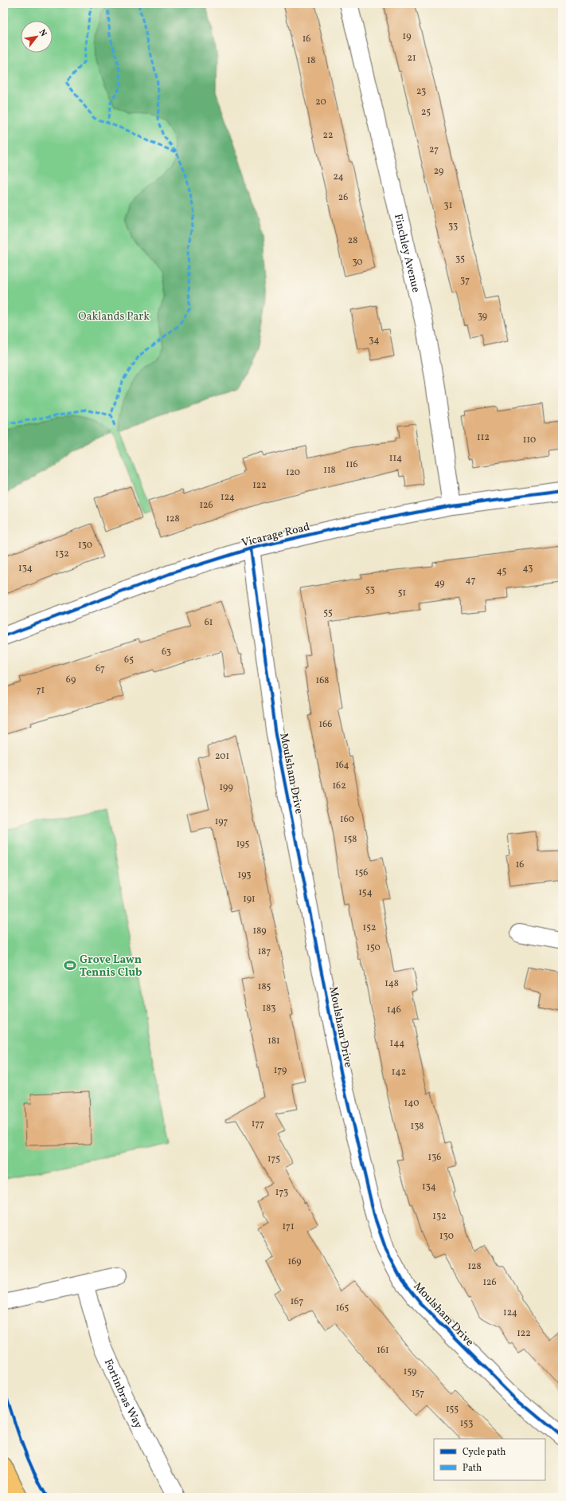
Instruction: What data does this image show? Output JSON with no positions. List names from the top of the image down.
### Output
{
  "streets": {
    "street": [
      "Finchley Avenue",
      "Vicarage Road",
      "Moulsham Drive",
      "Fortinbras Way"
    ]
  },
  "crossings": [
    ["Finchley Avenue", "Vicarage Road"],
    ["Vicarage Road", "Moulsham Drive"]
  ],
  "parks": ["Oaklands Park"],
  "places": {
    "sports": ["Grove Lawn Tennis Club"]
  },
  "house_numbers": [
    "19",
    "16",
    "21",
    "18",
    "23",
    "20",
    "25",
    "22",
    "27",
    "29",
    "24",
    "26",
    "31",
    "33",
    "28",
    "35",
    "30",
    "37",
    "39",
    "34",
    "112",
    "110",
    "114",
    "116",
    "118",
    "120",
    "122",
    "124",
    "126",
    "128",
    "130",
    "132",
    "134",
    "43",
    "45",
    "47",
    "49",
    "53",
    "51",
    "55",
    "61",
    "63",
    "65",
    "67",
    "69",
    "168",
    "71",
    "166",
    "201",
    "164",
    "162",
    "199",
    "160",
    "197",
    "158",
    "195",
    "16",
    "156",
    "193",
    "154",
    "191",
    "152",
    "189",
    "150",
    "187",
    "148",
    "185",
    "183",
    "146",
    "181",
    "144",
    "179",
    "142",
    "140",
    "177",
    "138",
    "136",
    "175",
    "134",
    "173",
    "132",
    "171",
    "130",
    "169",
    "128",
    "126",
    "167",
    "165",
    "124",
    "122",
    "161",
    "159",
    "157",
    "155",
    "153"
  ],
  "legend": ["Cycle path", "Path"],
  "north": "top right"
}
